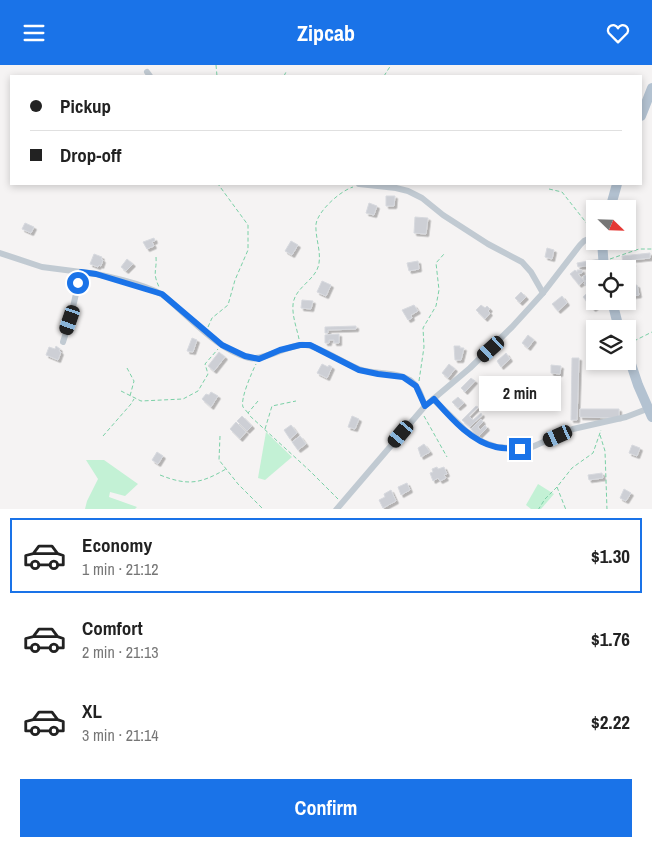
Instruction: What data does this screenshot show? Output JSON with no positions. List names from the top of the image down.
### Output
{
  "north": "bottom right",
  "page": {
    "header": "Zipcab",
    "banner": ["Pickup", "Drop-off"],
    "bubble": "2 min",
    "list": [
      {
        "name": "Economy",
        "note": "1 min · 21:12",
        "value": "$1.30"
      },
      {
        "name": "Comfort",
        "note": "2 min · 21:13",
        "value": "$1.76"
      },
      {
        "name": "XL",
        "note": "3 min · 21:14",
        "value": "$2.22"
      }
    ],
    "buttons": "Confirm"
  }
}
